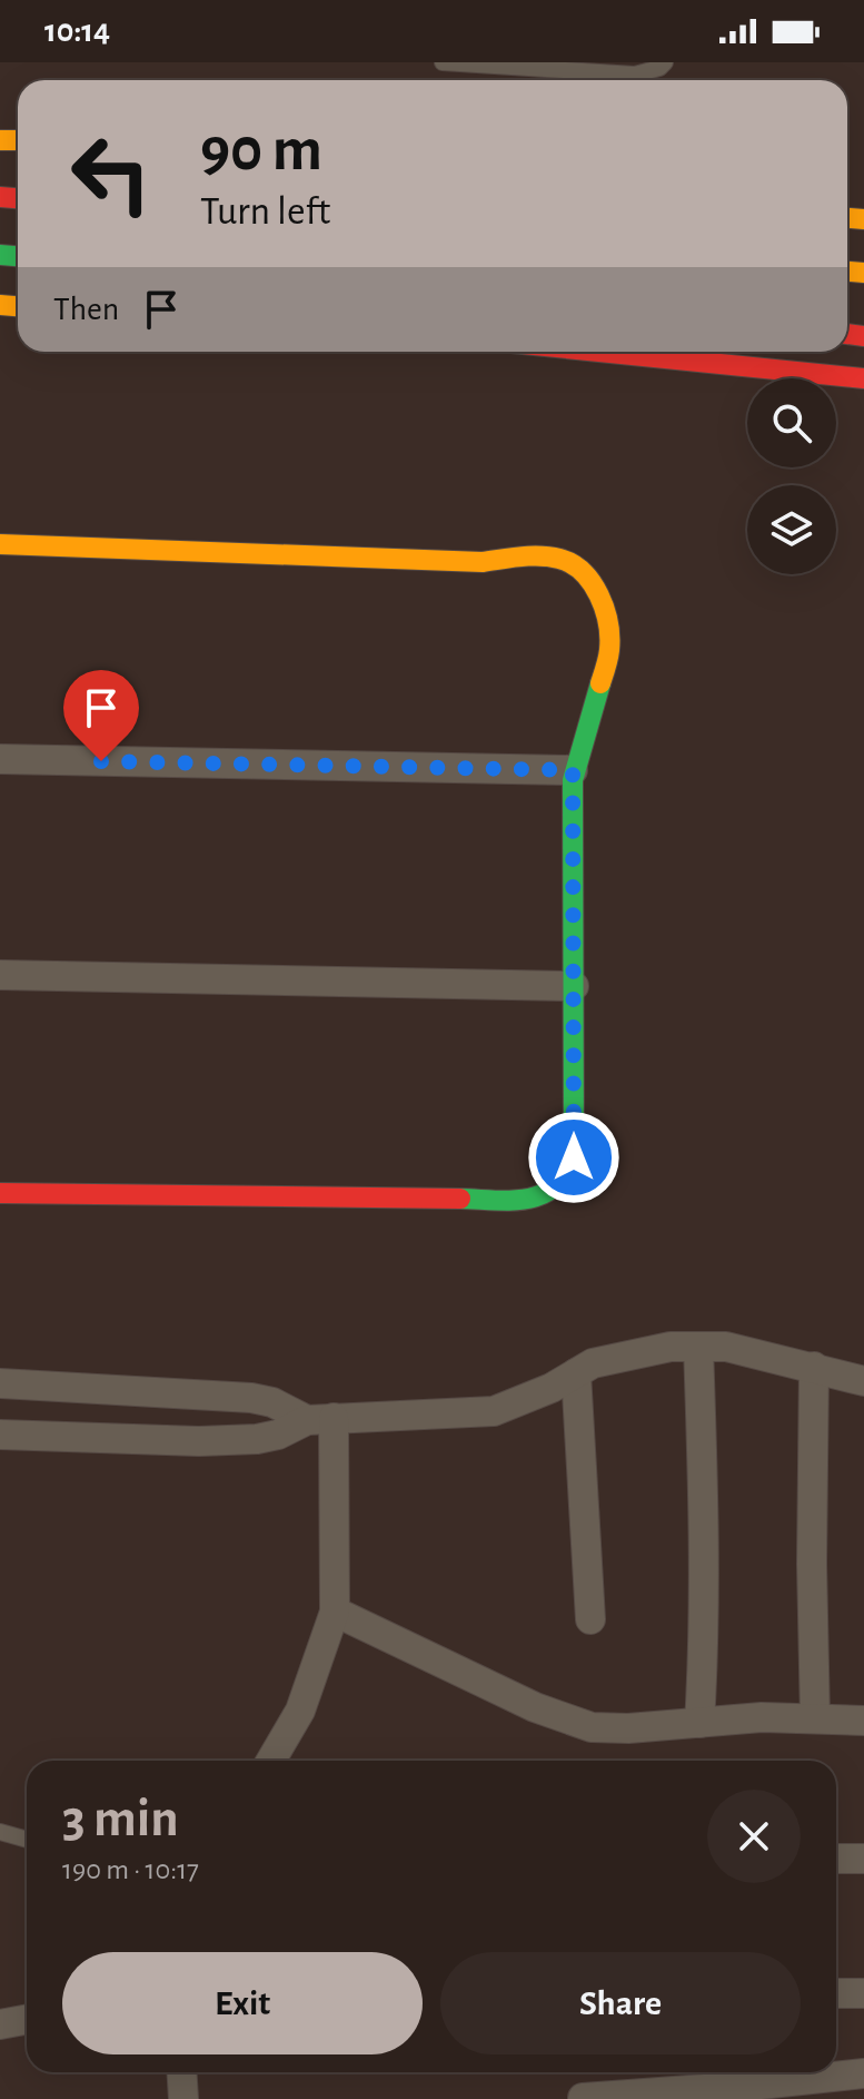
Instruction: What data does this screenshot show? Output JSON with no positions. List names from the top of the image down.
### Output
{
  "page": {
    "status": "10:14",
    "turn": ["90 m", "Turn left"],
    "then": "Then",
    "heading": ["3 min", "190 m · 10:17"],
    "buttons": ["Exit", "Share"]
  }
}
